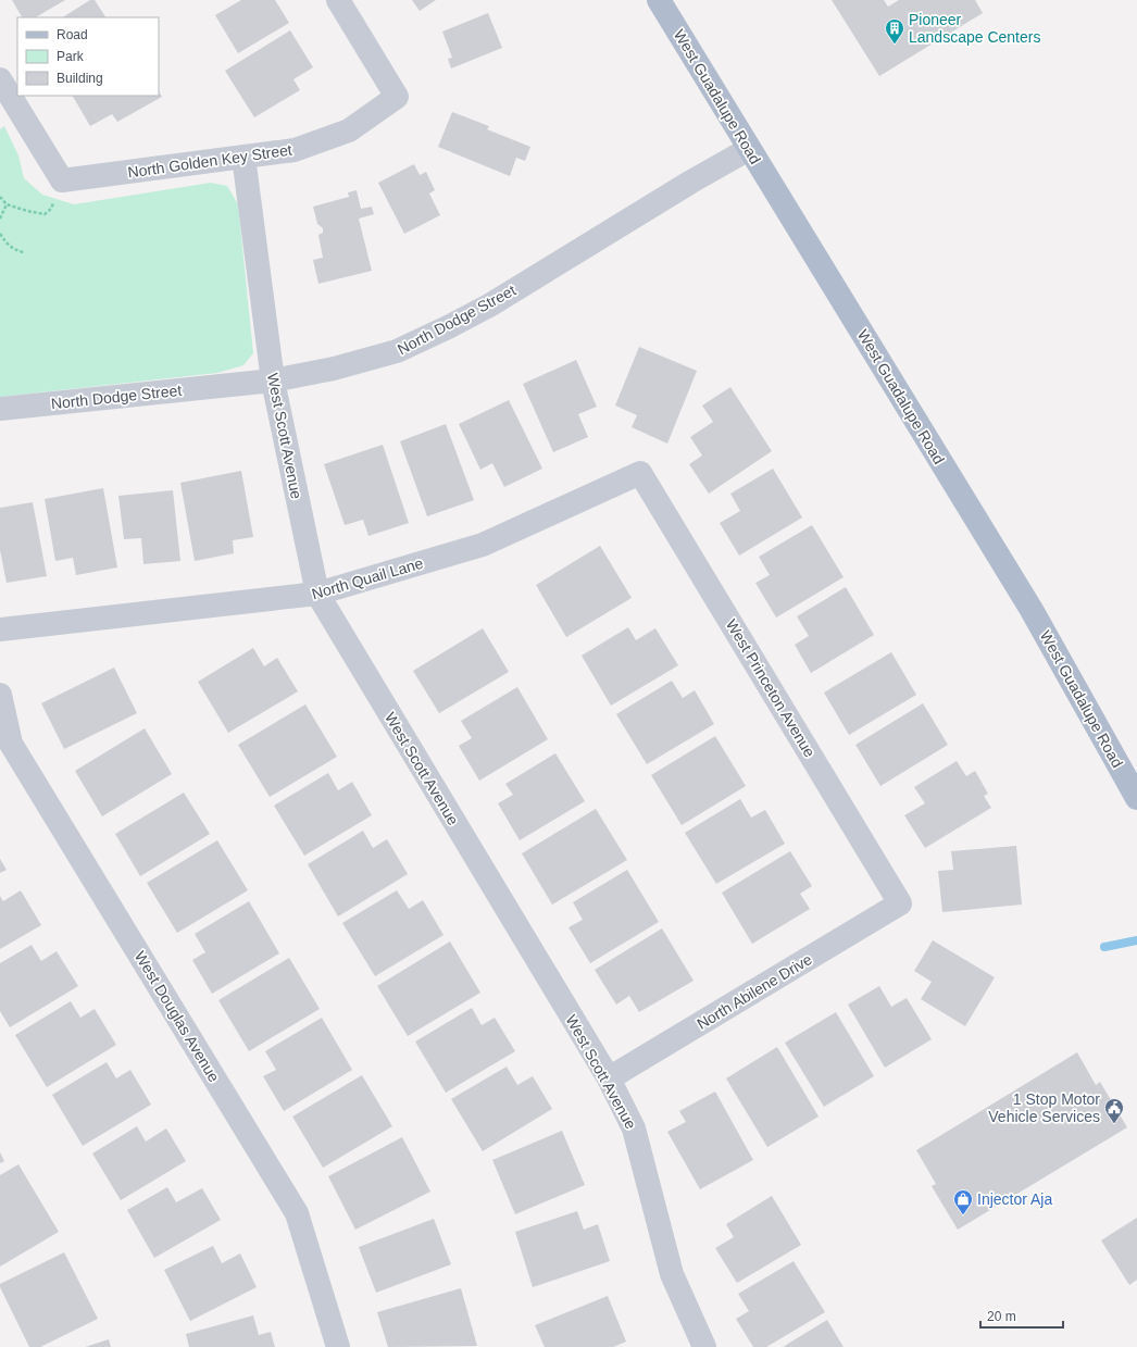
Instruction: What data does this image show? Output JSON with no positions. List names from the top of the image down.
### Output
{
  "streets": {
    "main road": ["West Guadalupe Road"],
    "street": [
      "North Golden Key Street",
      "North Dodge Street",
      "West Scott Avenue",
      "North Quail Lane",
      "West Princeton Avenue",
      "North Abilene Drive",
      "West Douglas Avenue"
    ]
  },
  "crossings": [
    ["West Guadalupe Road", "North Dodge Street"],
    ["North Golden Key Street", "West Scott Avenue"],
    ["North Dodge Street", "West Scott Avenue"],
    ["West Scott Avenue", "North Quail Lane"],
    ["West Scott Avenue", "North Abilene Drive"],
    ["North Quail Lane", "West Princeton Avenue"],
    ["West Princeton Avenue", "North Abilene Drive"]
  ],
  "places": {
    "building": ["Pioneer Landscape Centers"],
    "public building": ["1 Stop Motor Vehicle Services"],
    "shop": ["Injector Aja"]
  },
  "legend": ["Road", "Park", "Building"],
  "scale_bar": "20 m"
}
